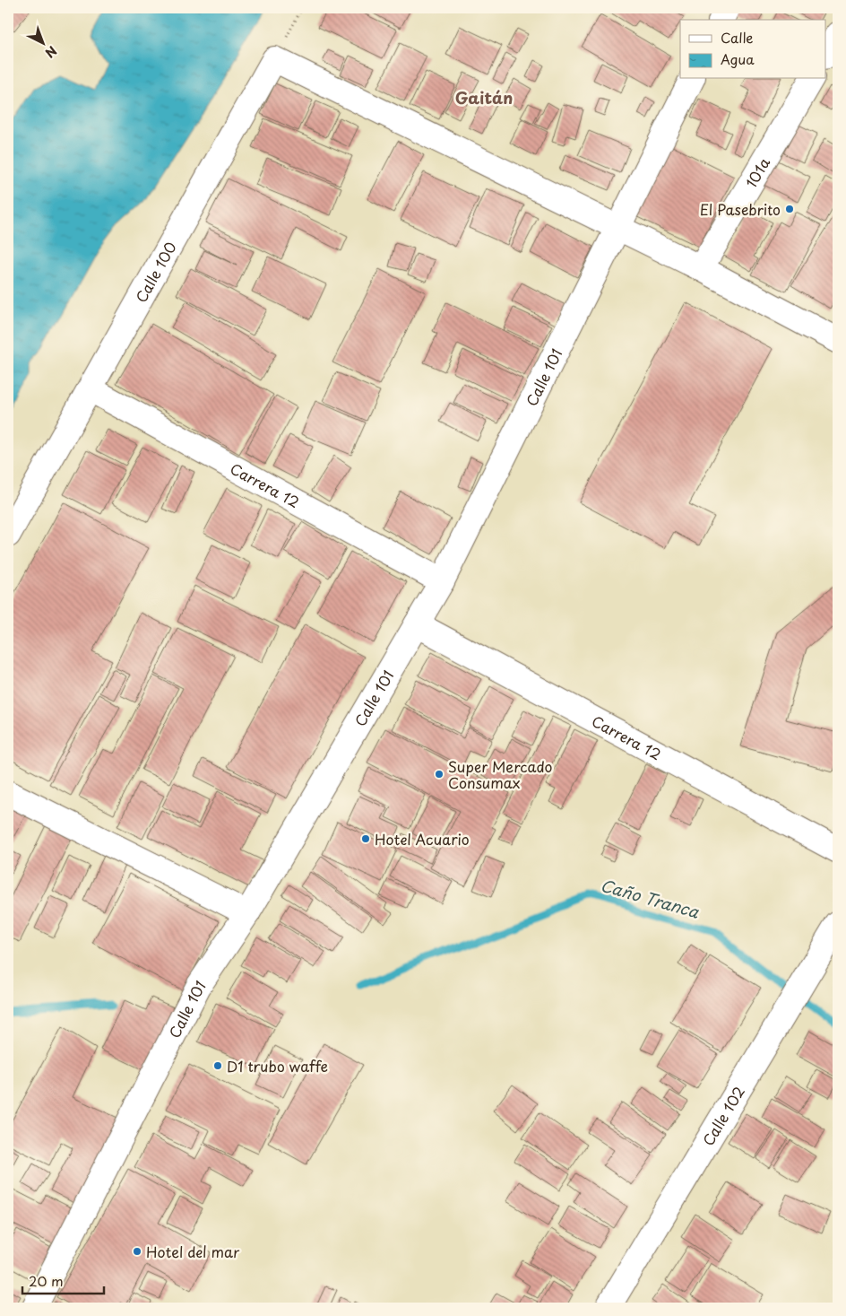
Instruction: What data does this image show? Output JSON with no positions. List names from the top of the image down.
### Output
{
  "streets": {
    "street": [
      "101a",
      "Calle 100",
      "Calle 101",
      "Carrera 12",
      "Calle 102"
    ]
  },
  "crossings": [
    ["Calle 100", "Carrera 12"],
    ["Calle 101", "Carrera 12"]
  ],
  "districts": ["Gaitán"],
  "water": ["Caño Tranca"],
  "places": [
    "El Pasebrito",
    "Super Mercado Consumax",
    "Hotel Acuario",
    "D1 trubo waffe",
    "Hotel del mar"
  ],
  "legend": ["Calle", "Agua"],
  "scale_bar": "20 m",
  "north": "bottom right"
}
